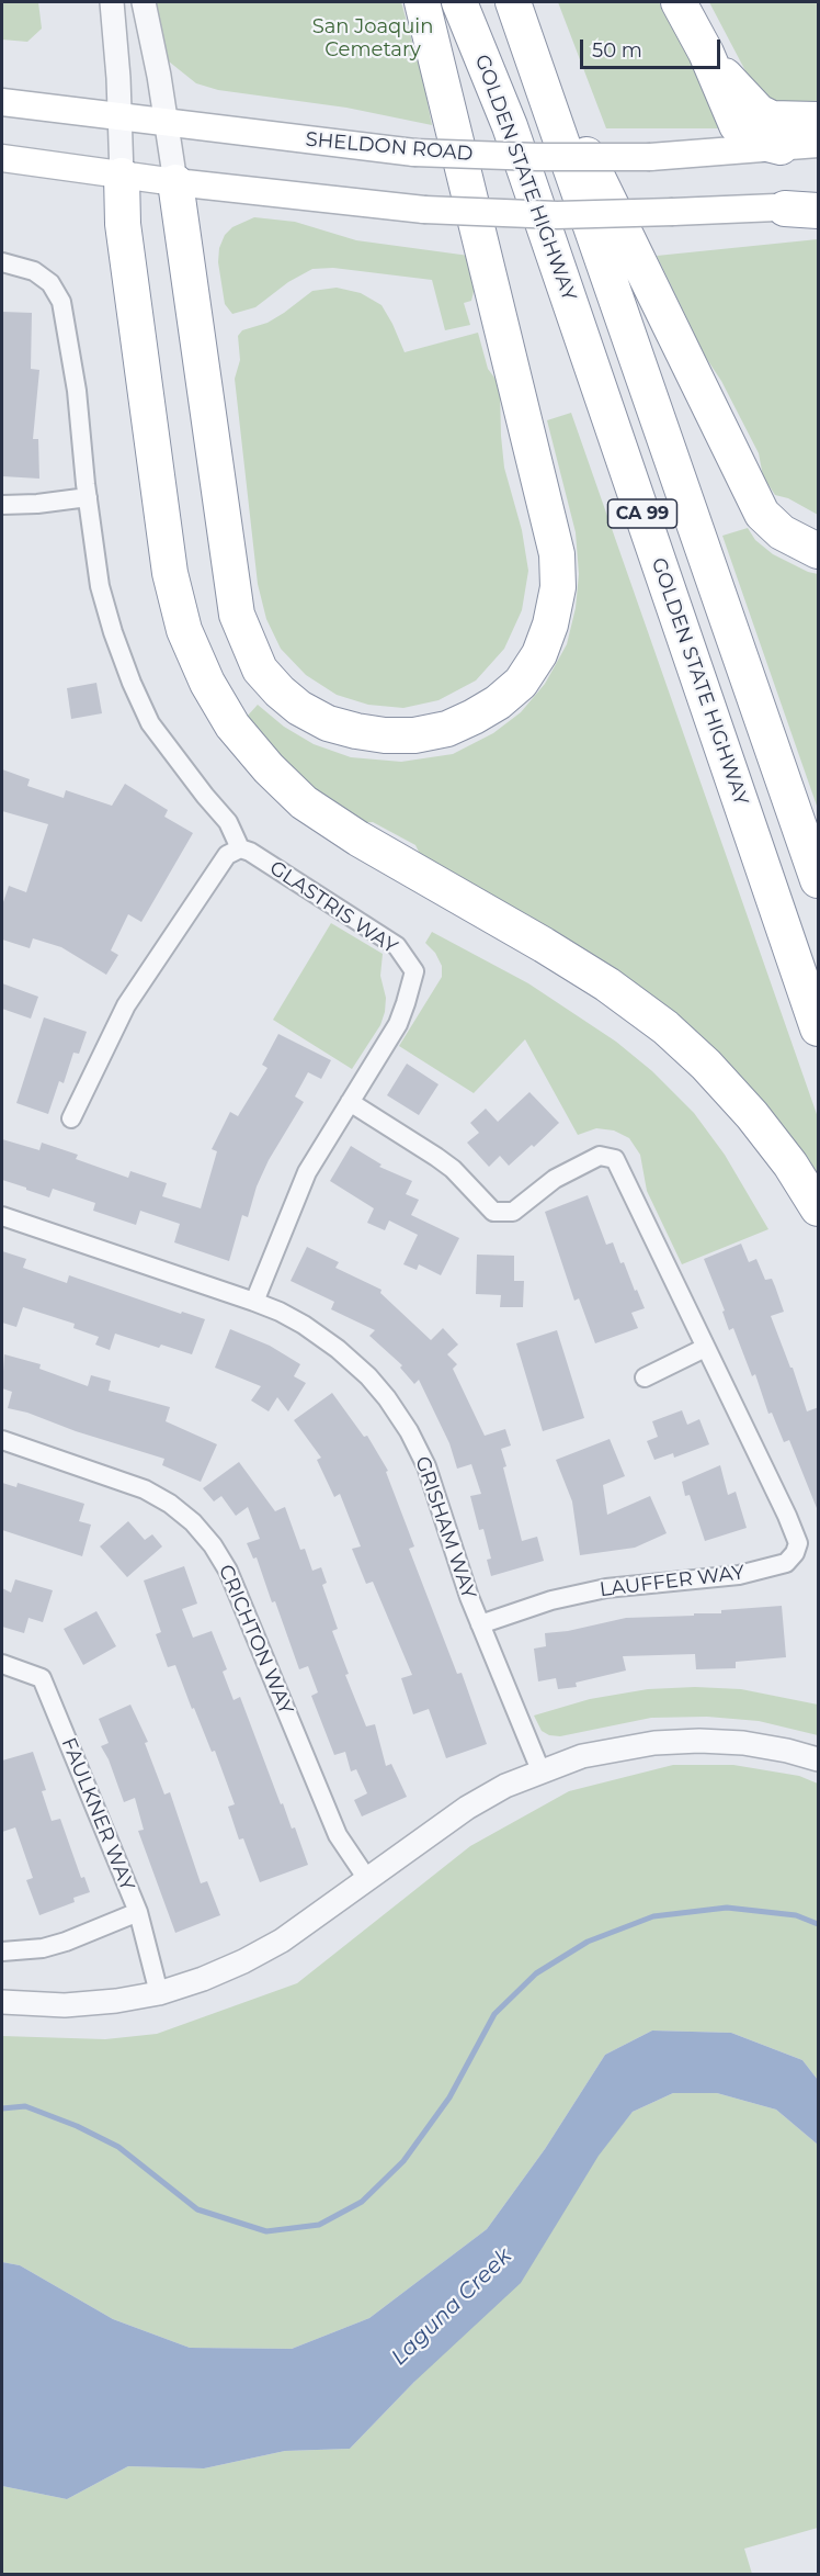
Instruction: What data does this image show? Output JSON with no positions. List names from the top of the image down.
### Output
{
  "streets": {
    "highway": ["GOLDEN STATE HIGHWAY", "CA 99"],
    "main road": ["SHELDON ROAD"],
    "street": [
      "GLASTRIS WAY",
      "GRISHAM WAY",
      "LAUFFER WAY",
      "CRICHTON WAY",
      "FAULKNER WAY"
    ]
  },
  "crossings": [
    ["GLASTRIS WAY", "GRISHAM WAY"],
    ["GLASTRIS WAY", "LAUFFER WAY"],
    ["GRISHAM WAY", "LAUFFER WAY"]
  ],
  "water": ["Laguna Creek"],
  "parks": ["San Joaquin Cemetary"],
  "scale_bar": "50 m"
}
